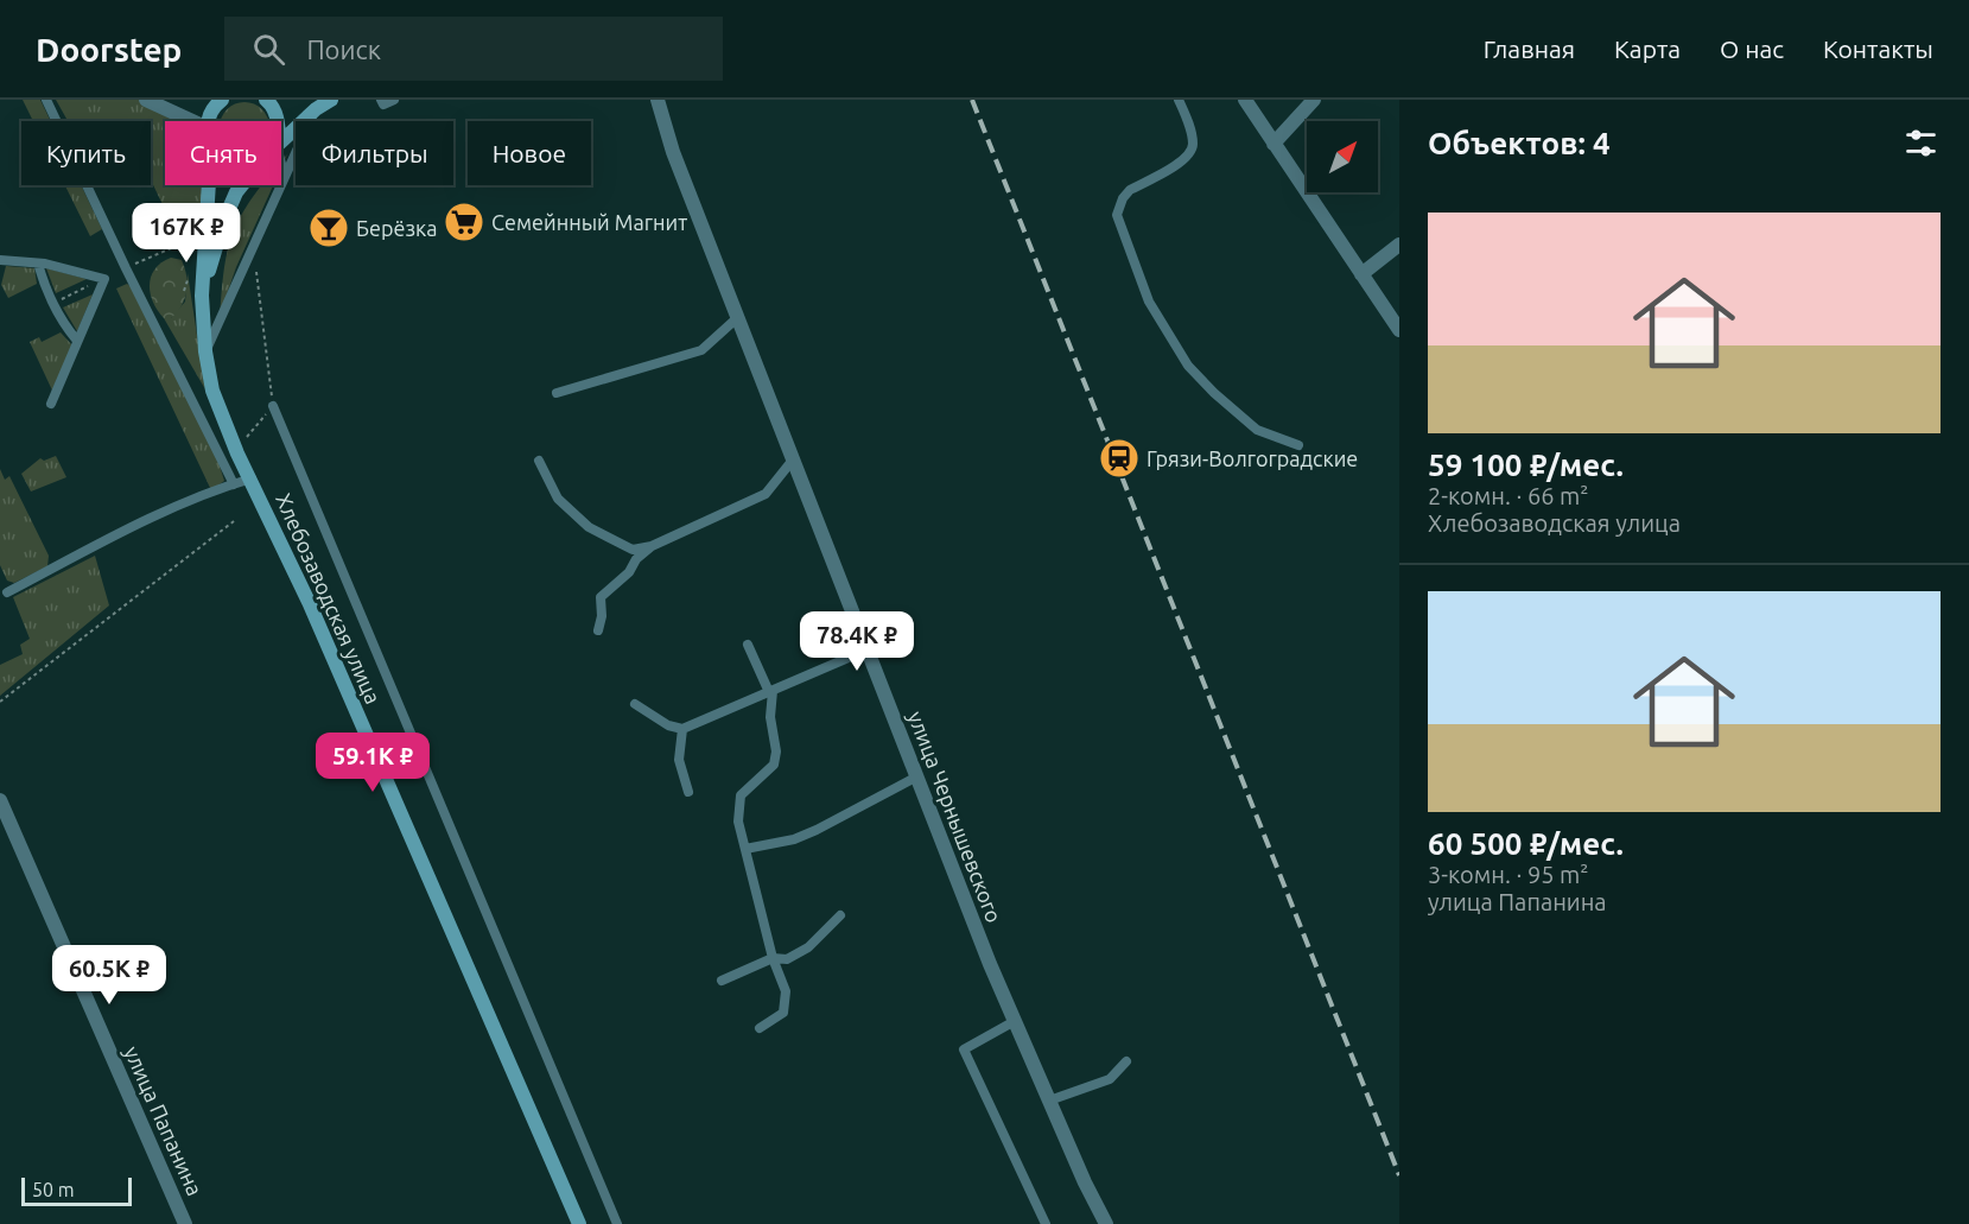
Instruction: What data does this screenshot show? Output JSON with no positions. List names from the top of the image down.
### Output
{
  "streets": {
    "street": ["Хлебозаводская улица", "улица Чернышевского", "улица Папанина"]
  },
  "places": {
    "supermarket": ["Семейнный Магнит"],
    "bar": ["Берёзка"],
    "station": ["Грязи-Волгоградские"]
  },
  "scale_bar": "50 m",
  "north": "top right",
  "page": {
    "header": "Doorstep",
    "search": "Поиск",
    "nav": [
      "Главная",
      "Карта",
      "О нас",
      "Контакты"
    ],
    "heading": "Объектов: 4",
    "chip": [
      "Купить",
      "Снять",
      "Фильтры",
      "Новое"
    ],
    "list": [
      {
        "name": "59 100 ₽/мес.",
        "note": "2-комн. · 66 m² · Хлебозаводская улица"
      },
      {
        "name": "60 500 ₽/мес.",
        "note": "3-комн. · 95 m² · улица Папанина"
      }
    ],
    "price": [
      "167K ₽",
      "78.4K ₽",
      "59.1K ₽",
      "60.5K ₽"
    ],
    "scale": "50 m"
  }
}
